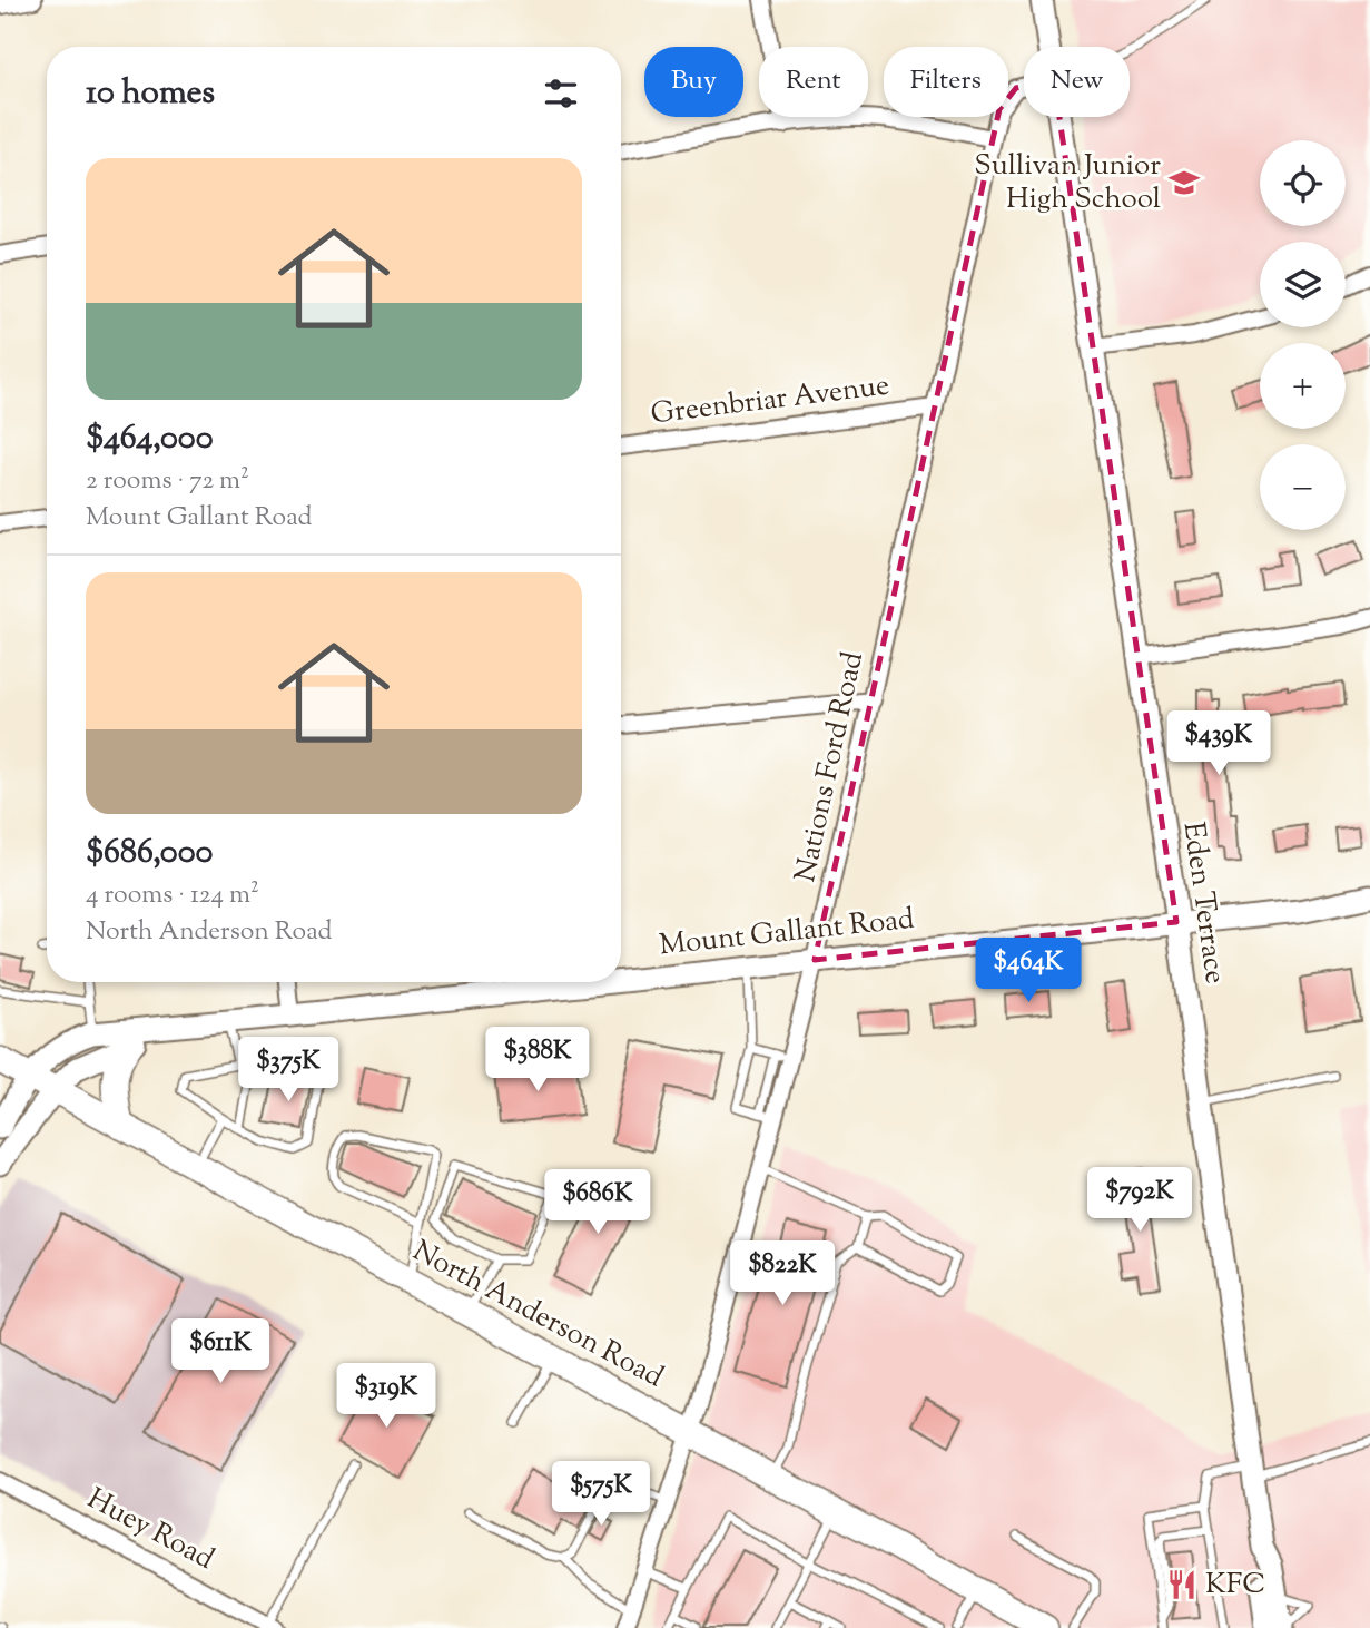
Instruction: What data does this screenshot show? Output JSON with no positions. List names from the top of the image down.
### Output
{
  "streets": {
    "main road": ["North Anderson Road"],
    "street": [
      "Greenbriar Avenue",
      "Nations Ford Road",
      "Eden Terrace",
      "Mount Gallant Road",
      "Huey Road"
    ]
  },
  "crossings": [
    ["Greenbriar Avenue", "Nations Ford Road"],
    ["Nations Ford Road", "Mount Gallant Road"],
    ["Nations Ford Road", "North Anderson Road"],
    ["Eden Terrace", "Mount Gallant Road"],
    ["Mount Gallant Road", "North Anderson Road"]
  ],
  "places": {
    "school or university": ["Sullivan Junior High School"],
    "restaurant": ["KFC"]
  },
  "page": {
    "chip": [
      "Buy",
      "Rent",
      "Filters",
      "New"
    ],
    "heading": "10 homes",
    "map_buttons": ["+", "−"],
    "list": [
      {
        "name": "$464,000",
        "note": "2 rooms · 72 m² · Mount Gallant Road"
      },
      {
        "name": "$686,000",
        "note": "4 rooms · 124 m² · North Anderson Road"
      }
    ],
    "price": [
      "$439K",
      "$464K",
      "$388K",
      "$375K",
      "$792K",
      "$686K",
      "$822K",
      "$611K",
      "$319K",
      "$575K"
    ]
  }
}
